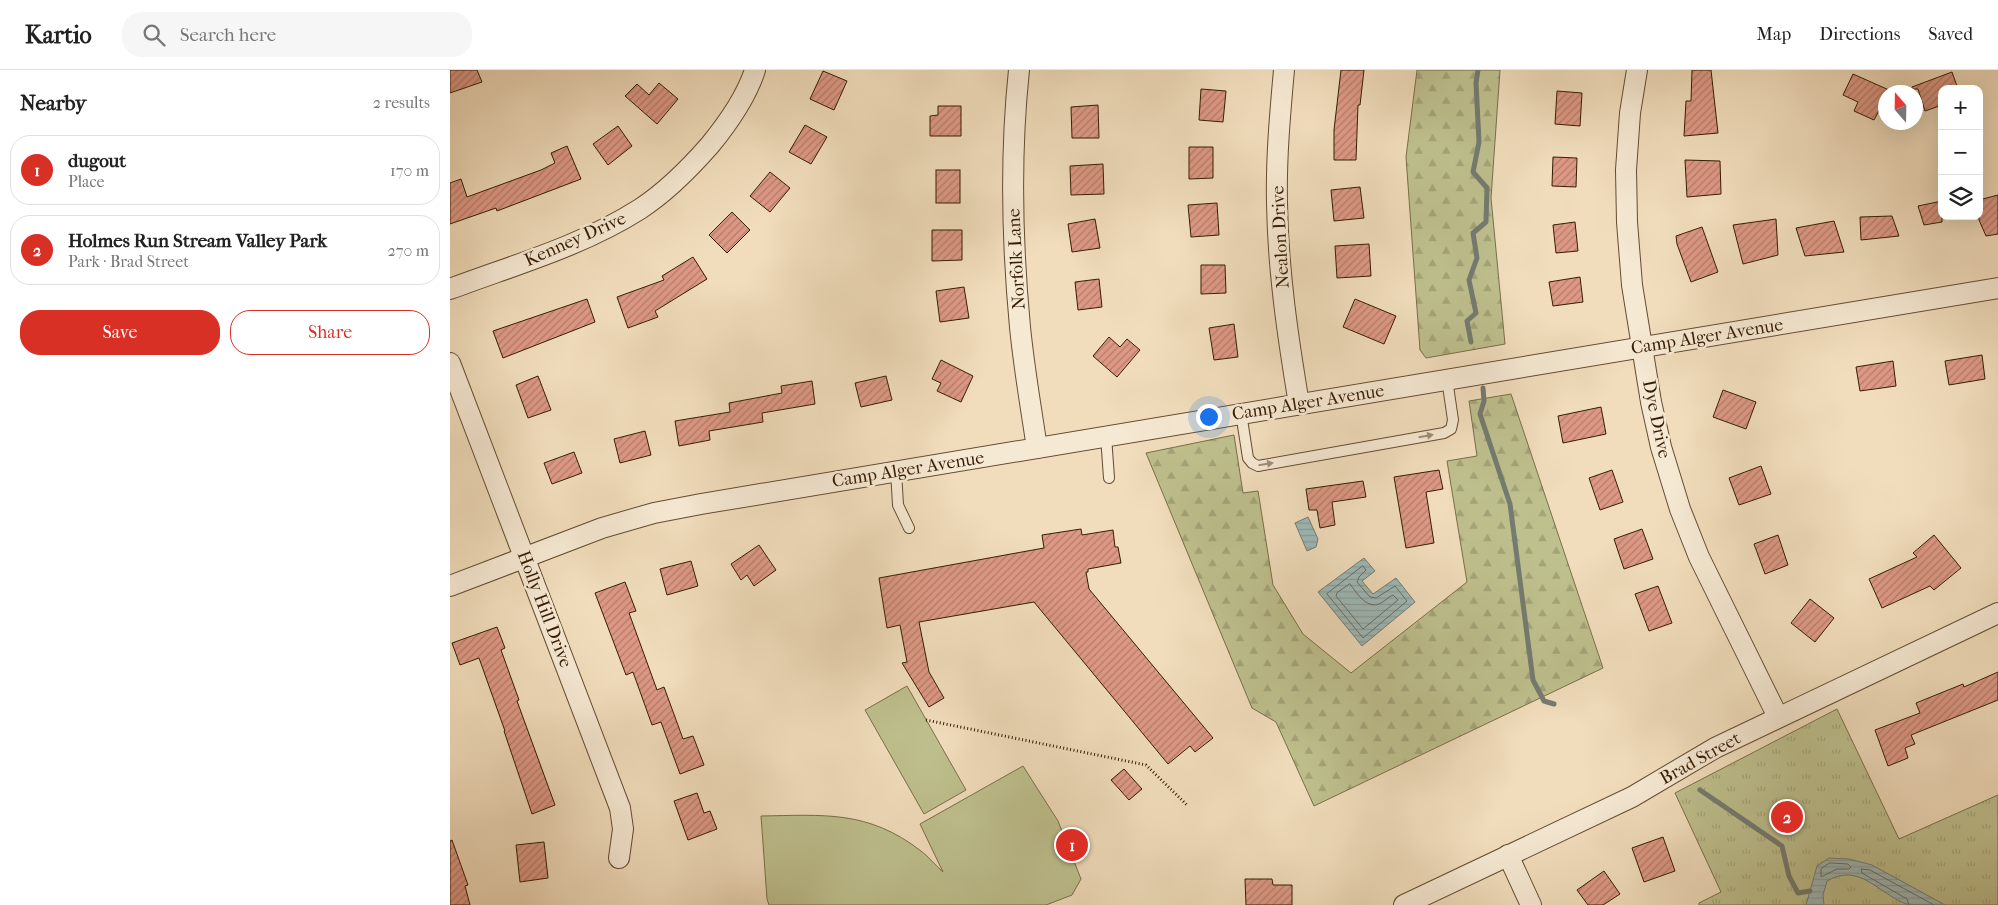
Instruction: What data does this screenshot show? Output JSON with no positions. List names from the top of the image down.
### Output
{
  "streets": {
    "street": [
      "Nealon Drive",
      "Kenney Drive",
      "Norfolk Lane",
      "Camp Alger Avenue",
      "Dye Drive",
      "Holly Hill Drive",
      "Brad Street"
    ]
  },
  "crossings": [
    ["Nealon Drive", "Camp Alger Avenue"],
    ["Norfolk Lane", "Camp Alger Avenue"],
    ["Camp Alger Avenue", "Dye Drive"],
    ["Camp Alger Avenue", "Holly Hill Drive"],
    ["Dye Drive", "Brad Street"]
  ],
  "north": "top",
  "page": {
    "header": "Kartio",
    "search": "Search here",
    "nav": ["Map", "Directions", "Saved"],
    "heading": ["Nearby", "2 results"],
    "map_buttons": ["+", "−"],
    "list": [
      {
        "mark": "1",
        "name": "dugout",
        "note": "Place",
        "value": "170 m"
      },
      {
        "mark": "2",
        "name": "Holmes Run Stream Valley Park",
        "note": "Park · Brad Street",
        "value": "270 m"
      }
    ],
    "buttons": ["Save", "Share"],
    "pins": ["2", "1"]
  }
}
